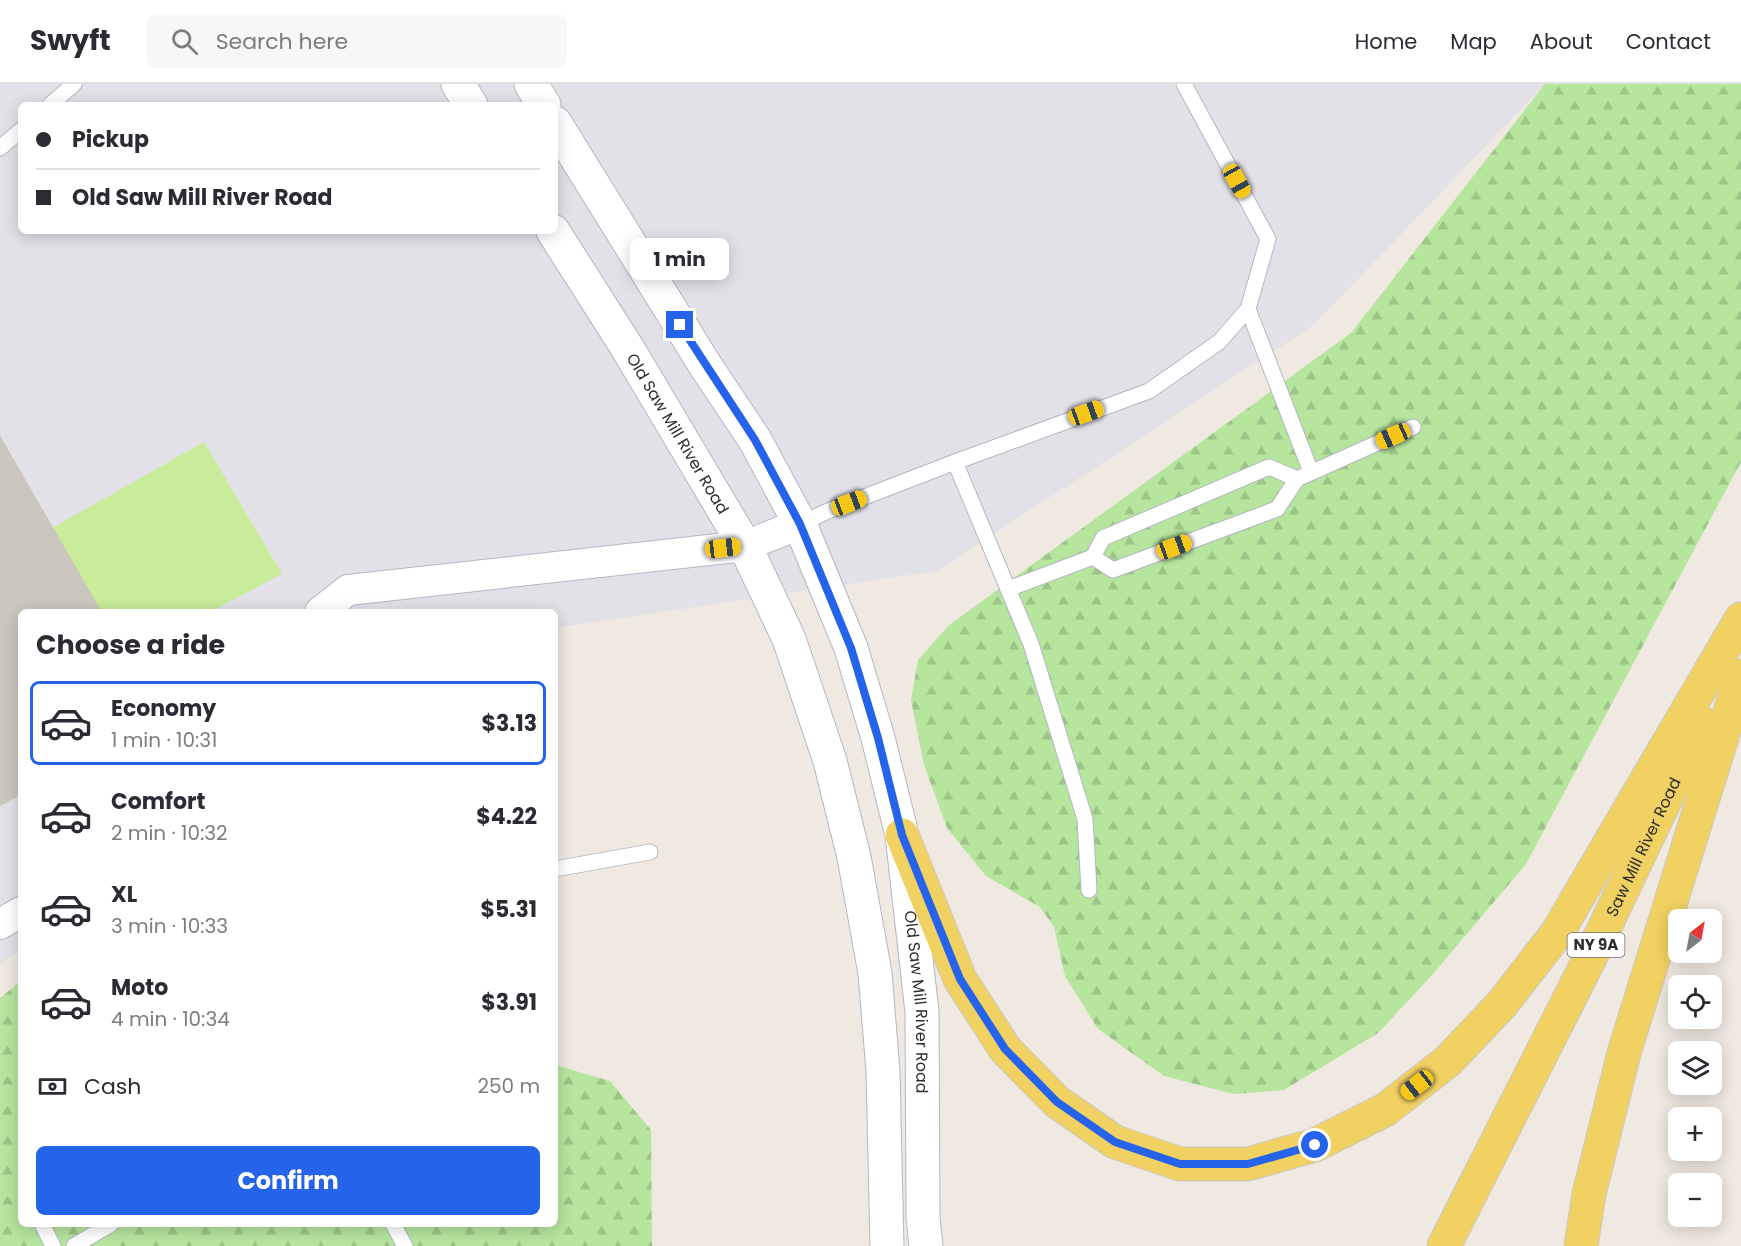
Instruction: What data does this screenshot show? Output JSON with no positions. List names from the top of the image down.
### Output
{
  "streets": {
    "main road": ["Saw Mill River Road", "NY 9A"],
    "street": ["Old Saw Mill River Road"]
  },
  "north": "top right",
  "page": {
    "header": "Swyft",
    "search": "Search here",
    "nav": [
      "Home",
      "Map",
      "About",
      "Contact"
    ],
    "banner": ["Pickup", "Old Saw Mill River Road"],
    "bubble": "1 min",
    "heading": "Choose a ride",
    "list": [
      {
        "name": "Economy",
        "note": "1 min · 10:31",
        "value": "$3.13"
      },
      {
        "name": "Comfort",
        "note": "2 min · 10:32",
        "value": "$4.22"
      },
      {
        "name": "XL",
        "note": "3 min · 10:33",
        "value": "$5.31"
      },
      {
        "name": "Moto",
        "note": "4 min · 10:34",
        "value": "$3.91"
      }
    ],
    "map_buttons": ["+", "−"],
    "pay": ["Cash", "250 m"],
    "buttons": "Confirm"
  }
}
